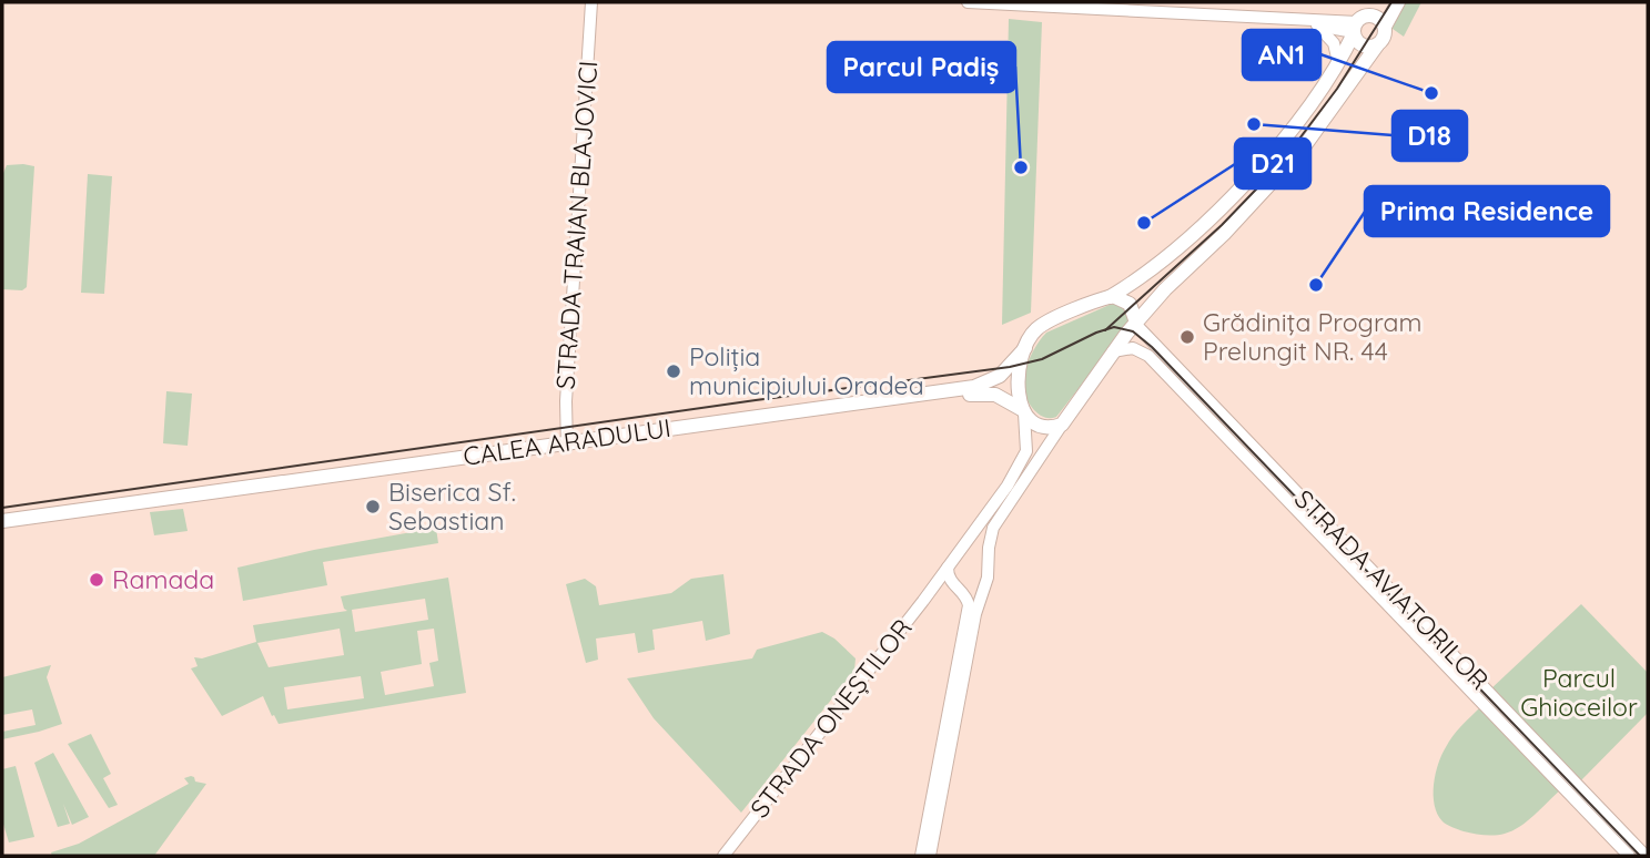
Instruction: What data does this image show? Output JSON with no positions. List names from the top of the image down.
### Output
{
  "streets": {
    "main road": ["CALEA ARADULUI"],
    "street": ["STRADA TRAIAN BLAJOVICI", "STRADA AVIATORILOR", "STRADA ONEȘTILOR"]
  },
  "crossings": [
    ["STRADA TRAIAN BLAJOVICI", "CALEA ARADULUI"]
  ],
  "parks": ["Parcul Ghioceilor"],
  "places": [
    "AN1",
    "D18",
    "Parcul Padiș",
    "D21",
    "Prima Residence",
    "Grădiniţa Program Prelungit NR. 44",
    "Poliția municipiului Oradea",
    "Biserica Sf. Sebastian",
    "Ramada"
  ]
}
